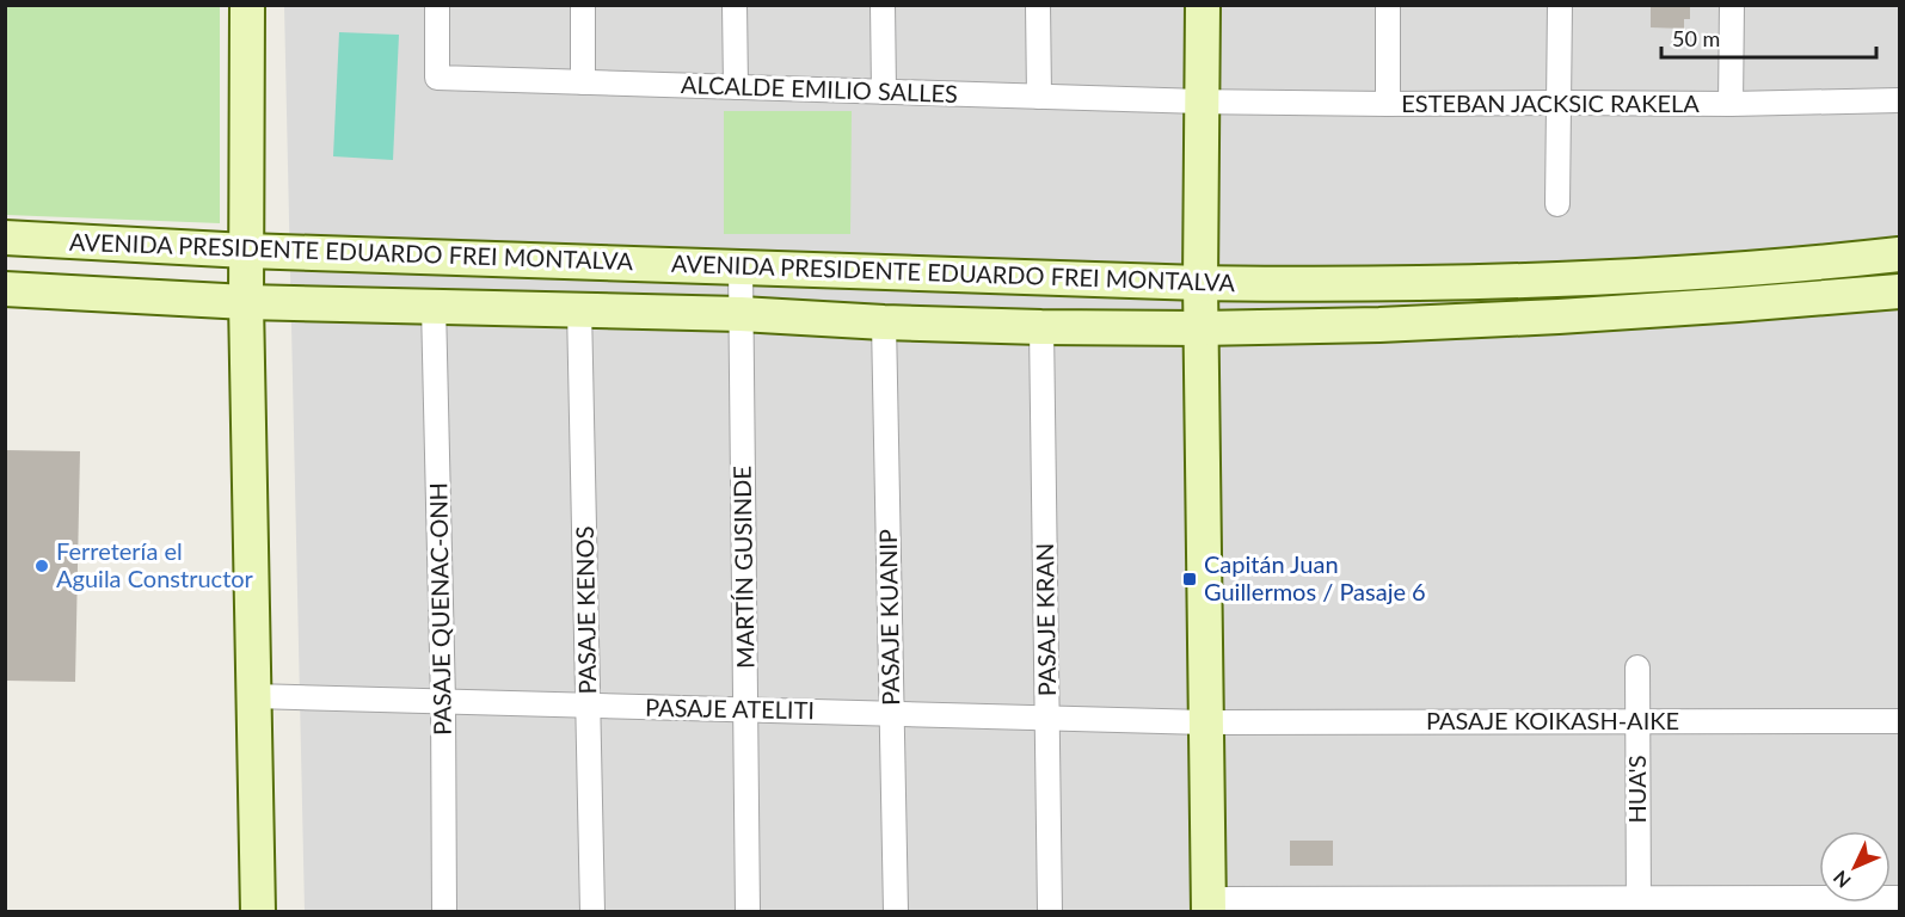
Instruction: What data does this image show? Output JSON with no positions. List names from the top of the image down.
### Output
{
  "streets": {
    "main road": ["AVENIDA PRESIDENTE EDUARDO FREI MONTALVA"],
    "street": [
      "ALCALDE EMILIO SALLES",
      "ESTEBAN JACKSIC RAKELA",
      "MARTÍN GUSINDE",
      "PASAJE QUENAC-ONH",
      "PASAJE KENOS",
      "PASAJE KUANIP",
      "PASAJE KRAN",
      "PASAJE ATELITI",
      "PASAJE KOIKASH-AIKE",
      "HUA'S"
    ]
  },
  "crossings": [
    ["ALCALDE EMILIO SALLES", "ESTEBAN JACKSIC RAKELA"],
    ["AVENIDA PRESIDENTE EDUARDO FREI MONTALVA", "MARTÍN GUSINDE"],
    ["AVENIDA PRESIDENTE EDUARDO FREI MONTALVA", "PASAJE QUENAC-ONH"],
    ["AVENIDA PRESIDENTE EDUARDO FREI MONTALVA", "PASAJE KENOS"],
    ["AVENIDA PRESIDENTE EDUARDO FREI MONTALVA", "PASAJE KUANIP"],
    ["AVENIDA PRESIDENTE EDUARDO FREI MONTALVA", "PASAJE KRAN"],
    ["MARTÍN GUSINDE", "PASAJE ATELITI"],
    ["PASAJE QUENAC-ONH", "PASAJE ATELITI"],
    ["PASAJE KENOS", "PASAJE ATELITI"],
    ["PASAJE KUANIP", "PASAJE ATELITI"],
    ["PASAJE KRAN", "PASAJE ATELITI"],
    ["PASAJE ATELITI", "PASAJE KOIKASH-AIKE"],
    ["PASAJE KOIKASH-AIKE", "HUA'S"]
  ],
  "places": {
    "other": ["Ferretería el Aguila Constructor"],
    "transit": ["Capitán Juan Guillermos / Pasaje 6"]
  },
  "scale_bar": "50 m",
  "north": "bottom left"
}
